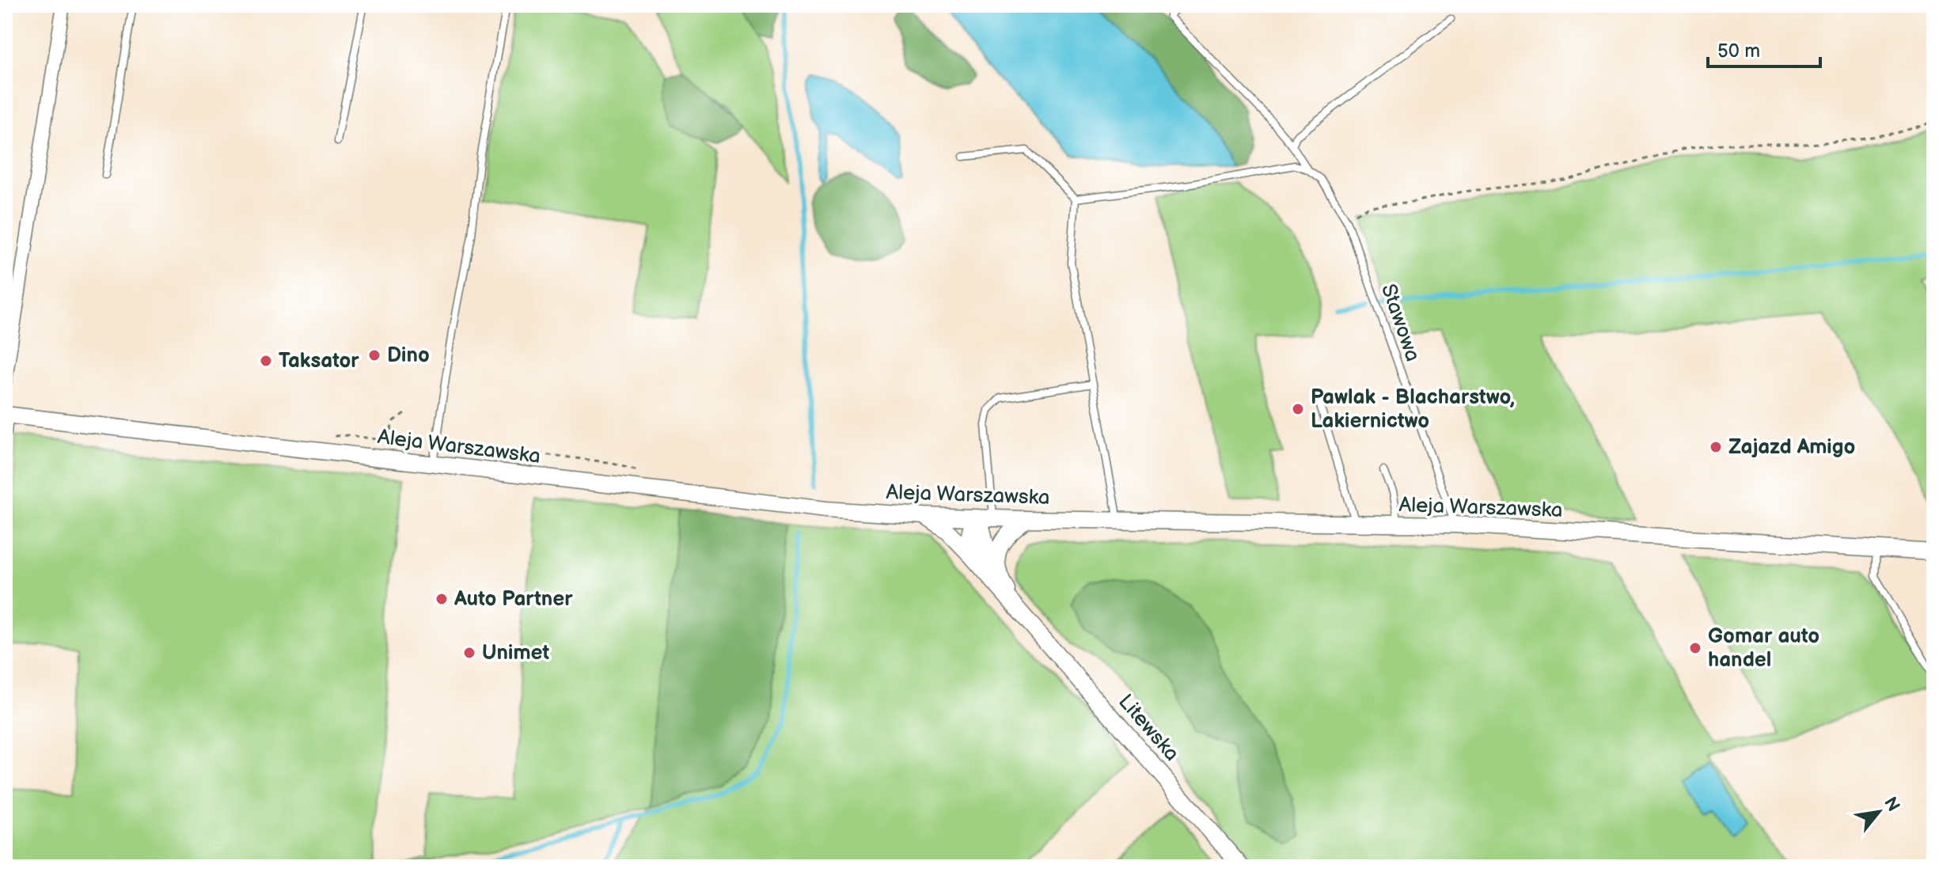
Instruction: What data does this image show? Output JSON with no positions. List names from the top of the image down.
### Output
{
  "streets": {
    "street": ["Aleja Warszawska", "Litewska"],
    "lane": ["Stawowa"]
  },
  "crossings": [
    ["Stawowa", "Aleja Warszawska"]
  ],
  "places": [
    "Dino",
    "Taksator",
    "Pawlak - Blacharstwo, Lakiernictwo",
    "Zajazd Amigo",
    "Auto Partner",
    "Gomar auto handel",
    "Unimet"
  ],
  "scale_bar": "50 m",
  "north": "top right"
}
